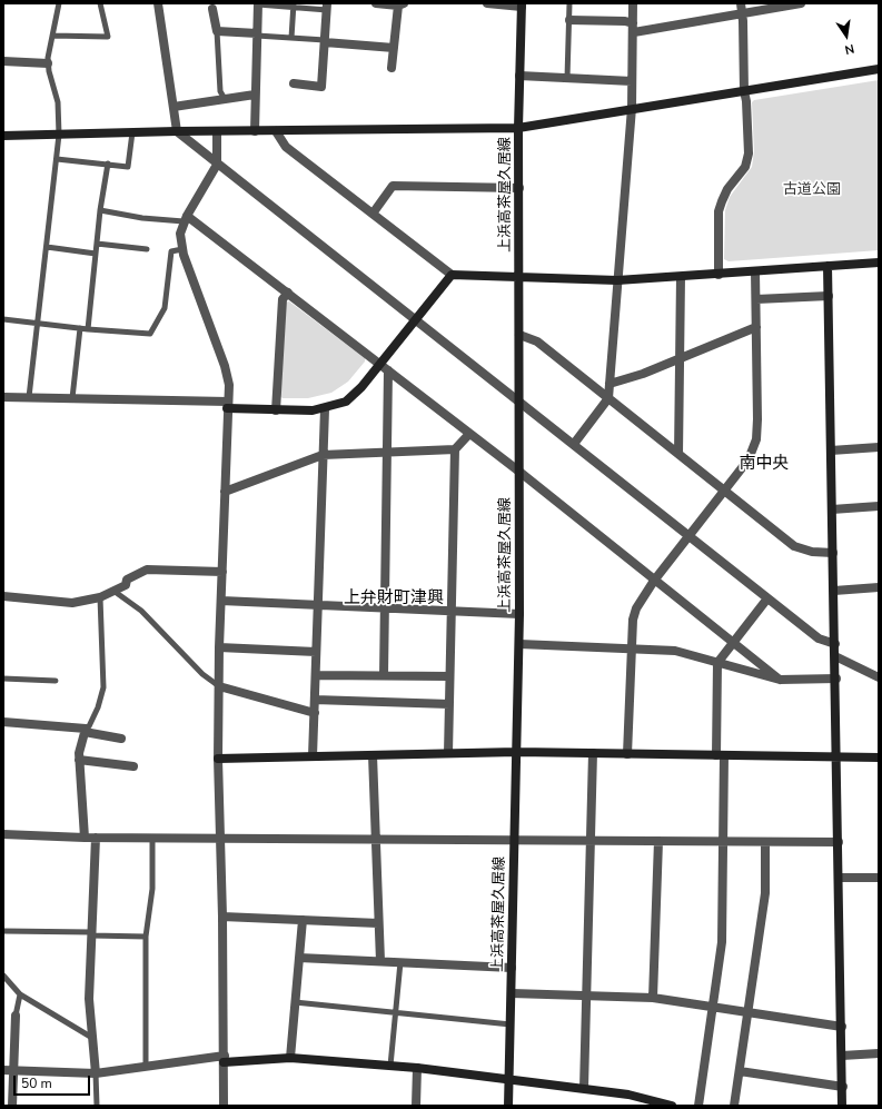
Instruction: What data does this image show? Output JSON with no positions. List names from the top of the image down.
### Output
{
  "streets": {
    "street": ["上浜高茶屋久居線"]
  },
  "districts": ["南中央", "上弁財町津興"],
  "parks": ["古道公園"],
  "scale_bar": "50 m",
  "north": "bottom"
}
